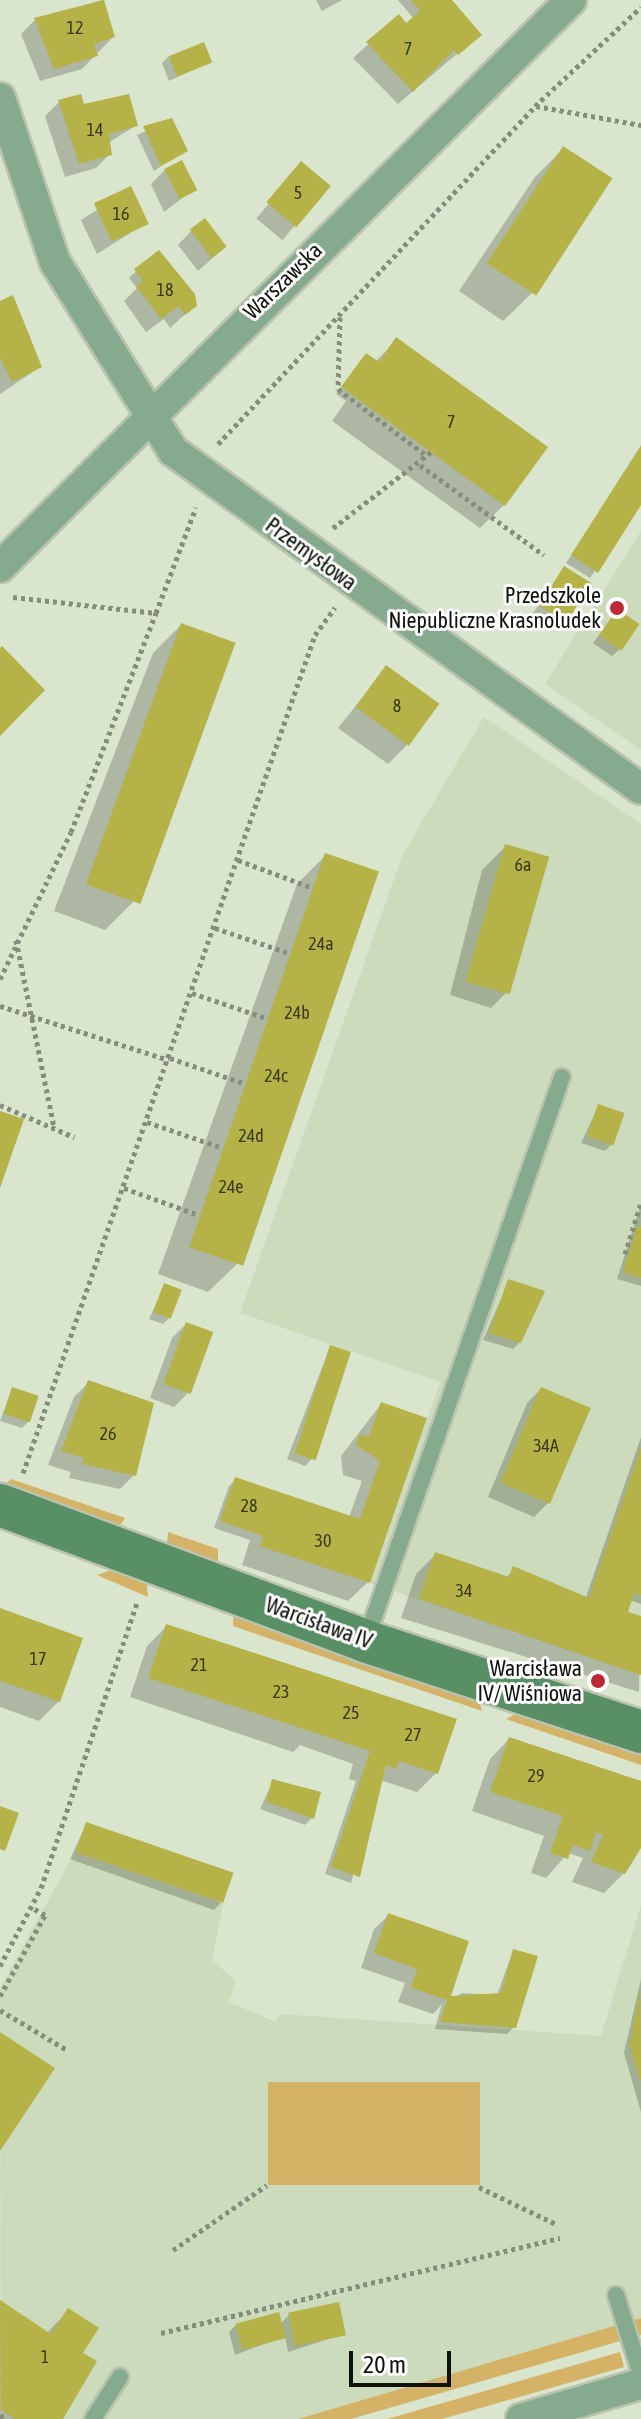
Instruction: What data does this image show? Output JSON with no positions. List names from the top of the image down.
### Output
{
  "streets": {
    "street": ["Warszawska", "Przemysłowa", "Warcisława IV"]
  },
  "crossings": [
    ["Warszawska", "Przemysłowa"]
  ],
  "places": ["Przedszkole Niepubliczne Krasnoludek", "Warcisława IV/ Wiśniowa"],
  "house_numbers": [
    "12",
    "7",
    "14",
    "5",
    "16",
    "18",
    "7",
    "8",
    "6a",
    "24a",
    "24b",
    "24c",
    "24d",
    "24e",
    "26",
    "34A",
    "28",
    "30",
    "34",
    "17",
    "21",
    "23",
    "25",
    "27",
    "29",
    "1"
  ],
  "scale_bar": "20 m"
}
